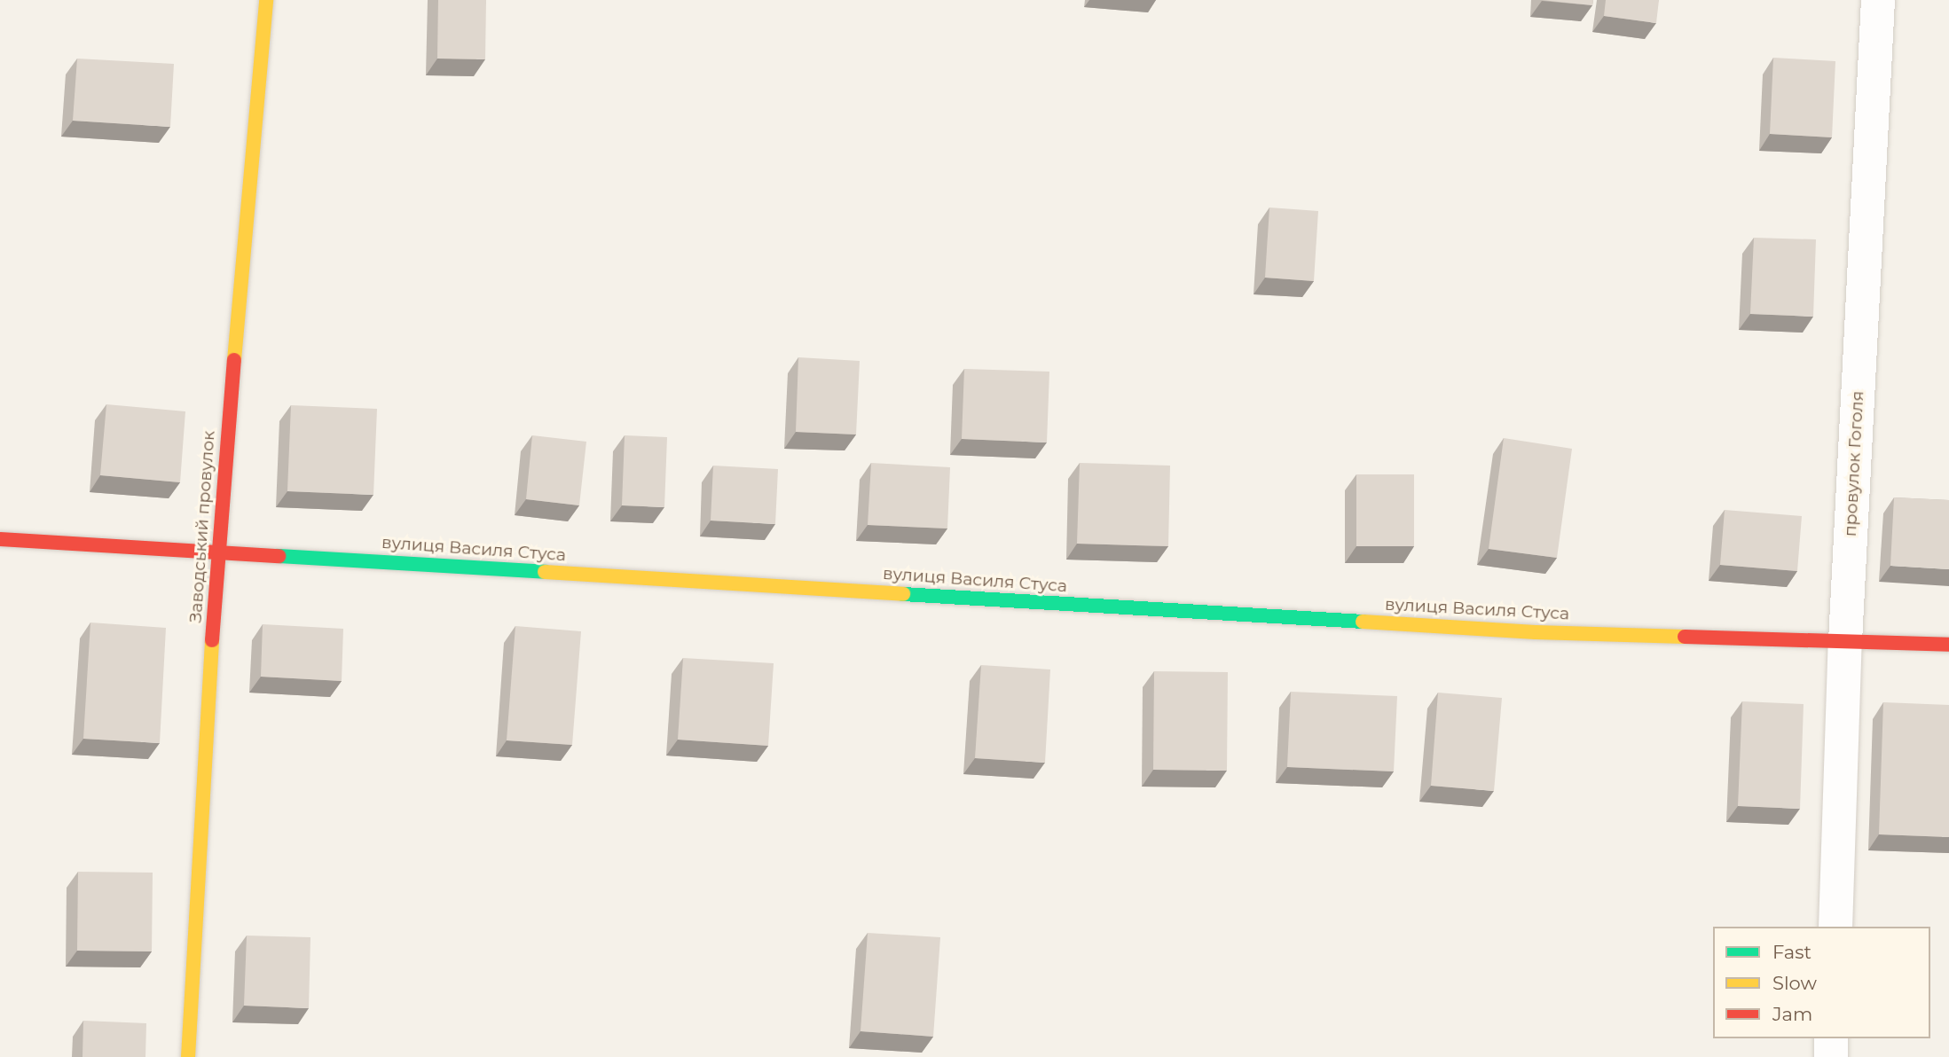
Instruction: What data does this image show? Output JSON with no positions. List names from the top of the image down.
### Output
{
  "streets": {
    "street": ["провулок Гоголя", "Заводський провулок", "вулиця Василя Стуса"]
  },
  "crossings": [
    ["провулок Гоголя", "вулиця Василя Стуса"],
    ["Заводський провулок", "вулиця Василя Стуса"]
  ],
  "legend": ["Fast", "Slow", "Jam"]
}
